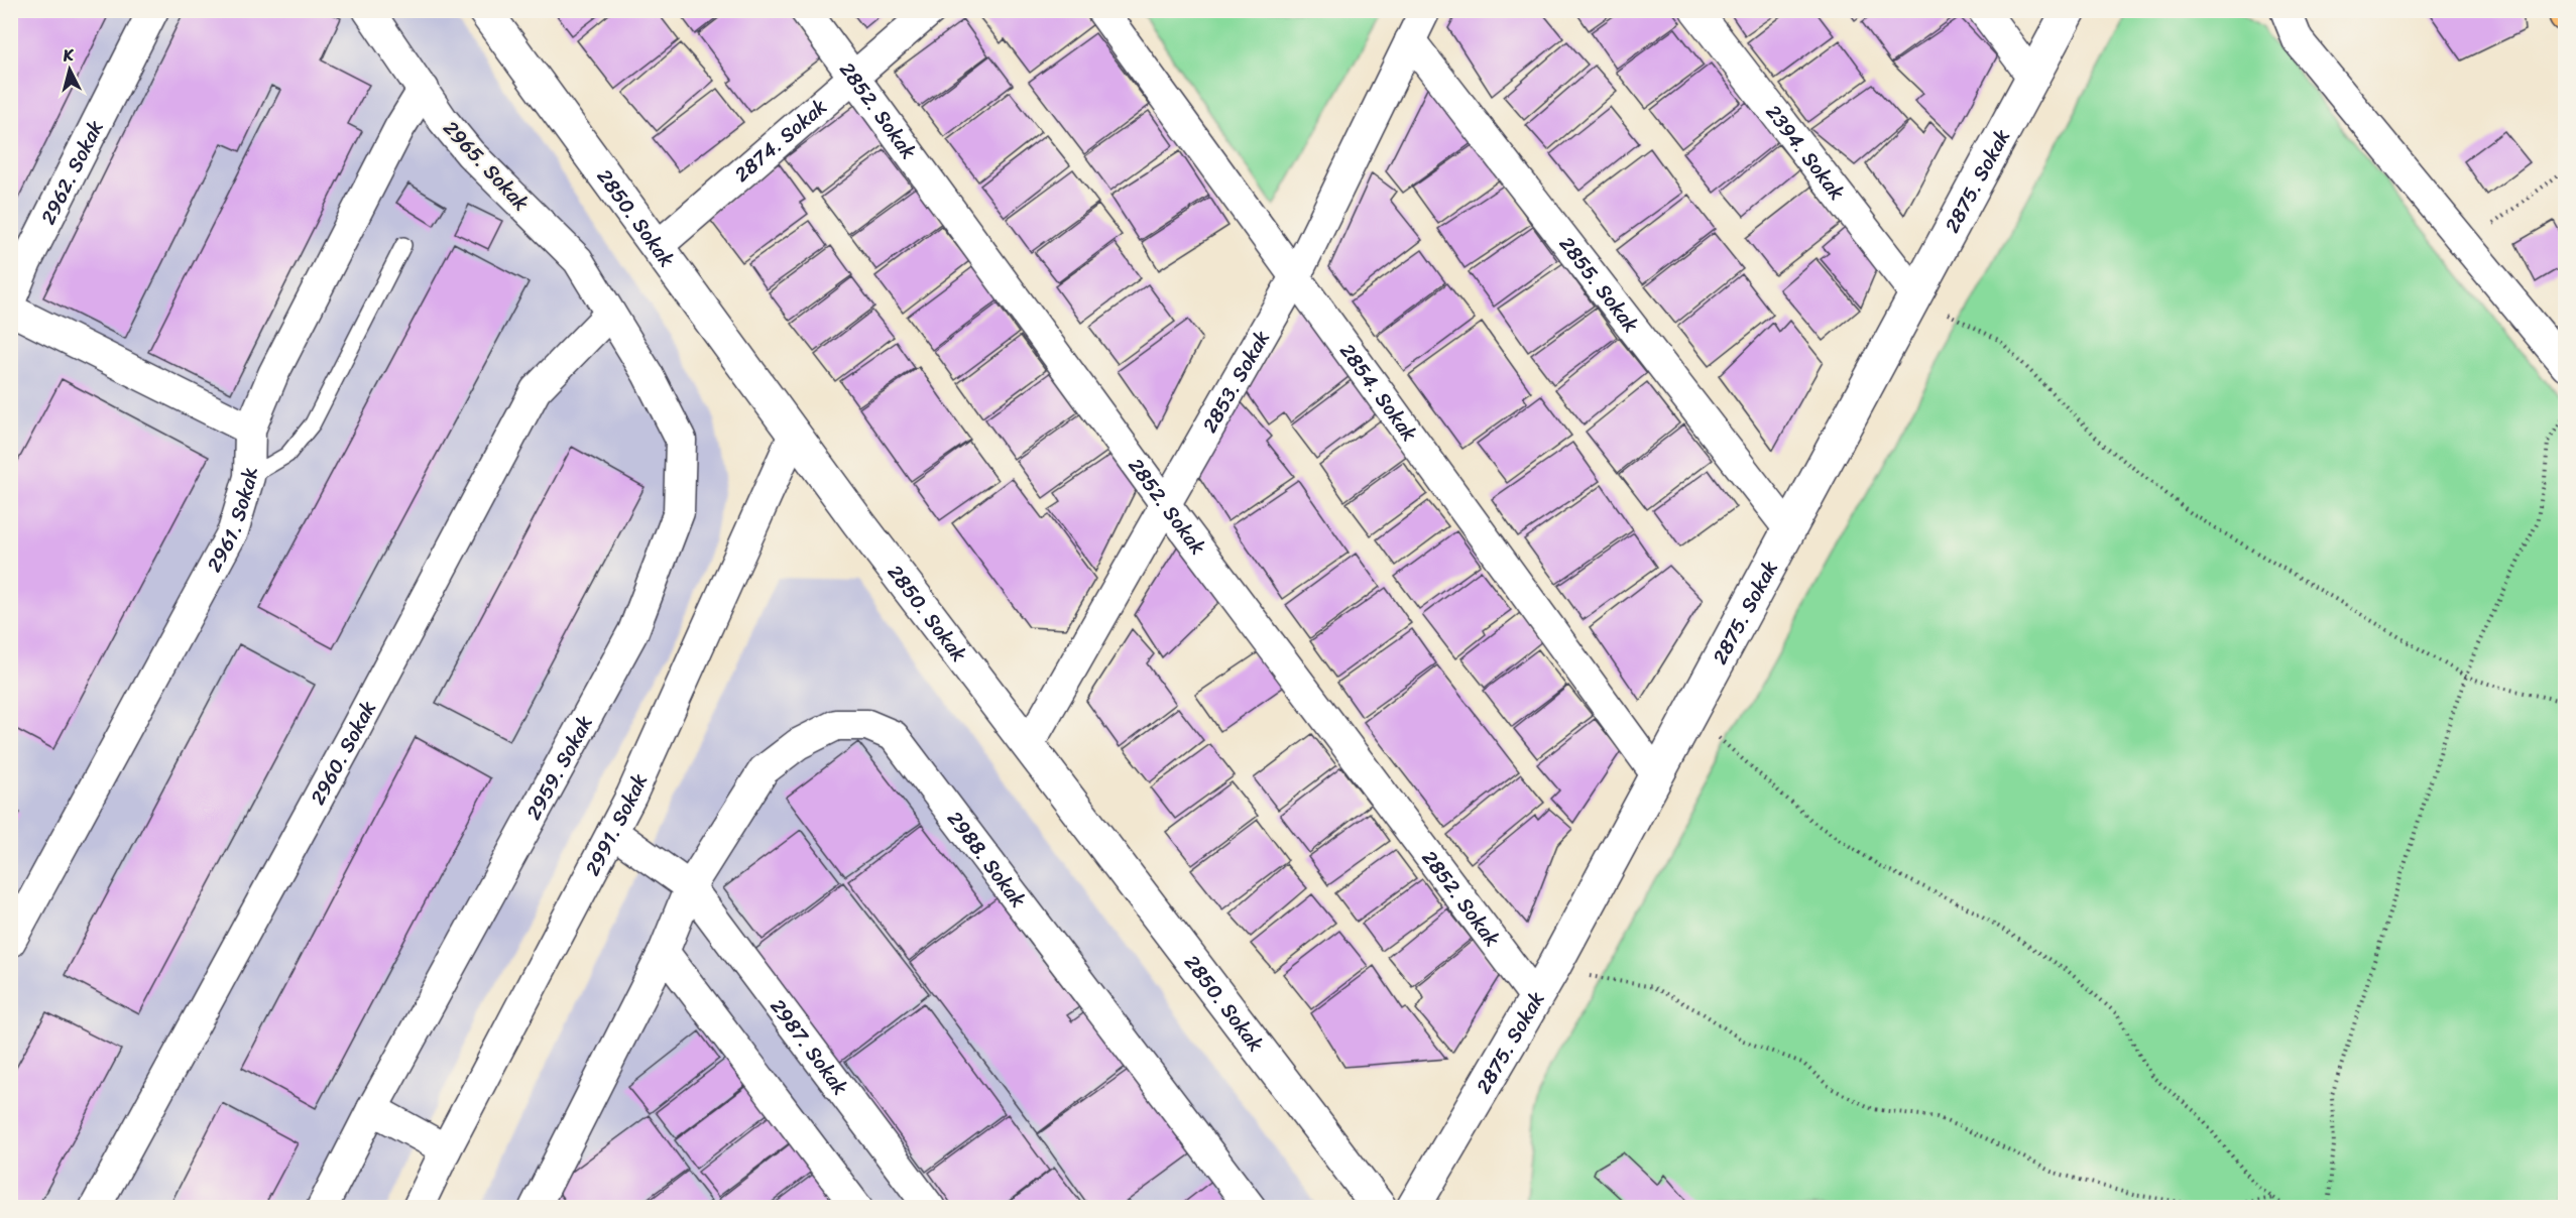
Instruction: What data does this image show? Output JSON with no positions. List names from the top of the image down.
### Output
{
  "streets": {
    "street": [
      "2852. Sokak",
      "2874. Sokak",
      "2394. Sokak",
      "2965. Sokak",
      "2962. Sokak",
      "2875. Sokak",
      "2850. Sokak",
      "2855. Sokak",
      "2853. Sokak",
      "2854. Sokak",
      "2961. Sokak",
      "2960. Sokak",
      "2959. Sokak",
      "2991. Sokak",
      "2988. Sokak",
      "2987. Sokak"
    ]
  },
  "crossings": [
    ["2852. Sokak", "2874. Sokak"],
    ["2852. Sokak", "2875. Sokak"],
    ["2852. Sokak", "2853. Sokak"],
    ["2874. Sokak", "2850. Sokak"],
    ["2394. Sokak", "2875. Sokak"],
    ["2965. Sokak", "2961. Sokak"],
    ["2965. Sokak", "2960. Sokak"],
    ["2965. Sokak", "2959. Sokak"],
    ["2875. Sokak", "2855. Sokak"],
    ["2875. Sokak", "2854. Sokak"],
    ["2850. Sokak", "2853. Sokak"],
    ["2850. Sokak", "2991. Sokak"],
    ["2855. Sokak", "2853. Sokak"],
    ["2853. Sokak", "2854. Sokak"],
    ["2960. Sokak", "2959. Sokak"],
    ["2991. Sokak", "2987. Sokak"],
    ["2988. Sokak", "2987. Sokak"]
  ],
  "north": "top"
}
